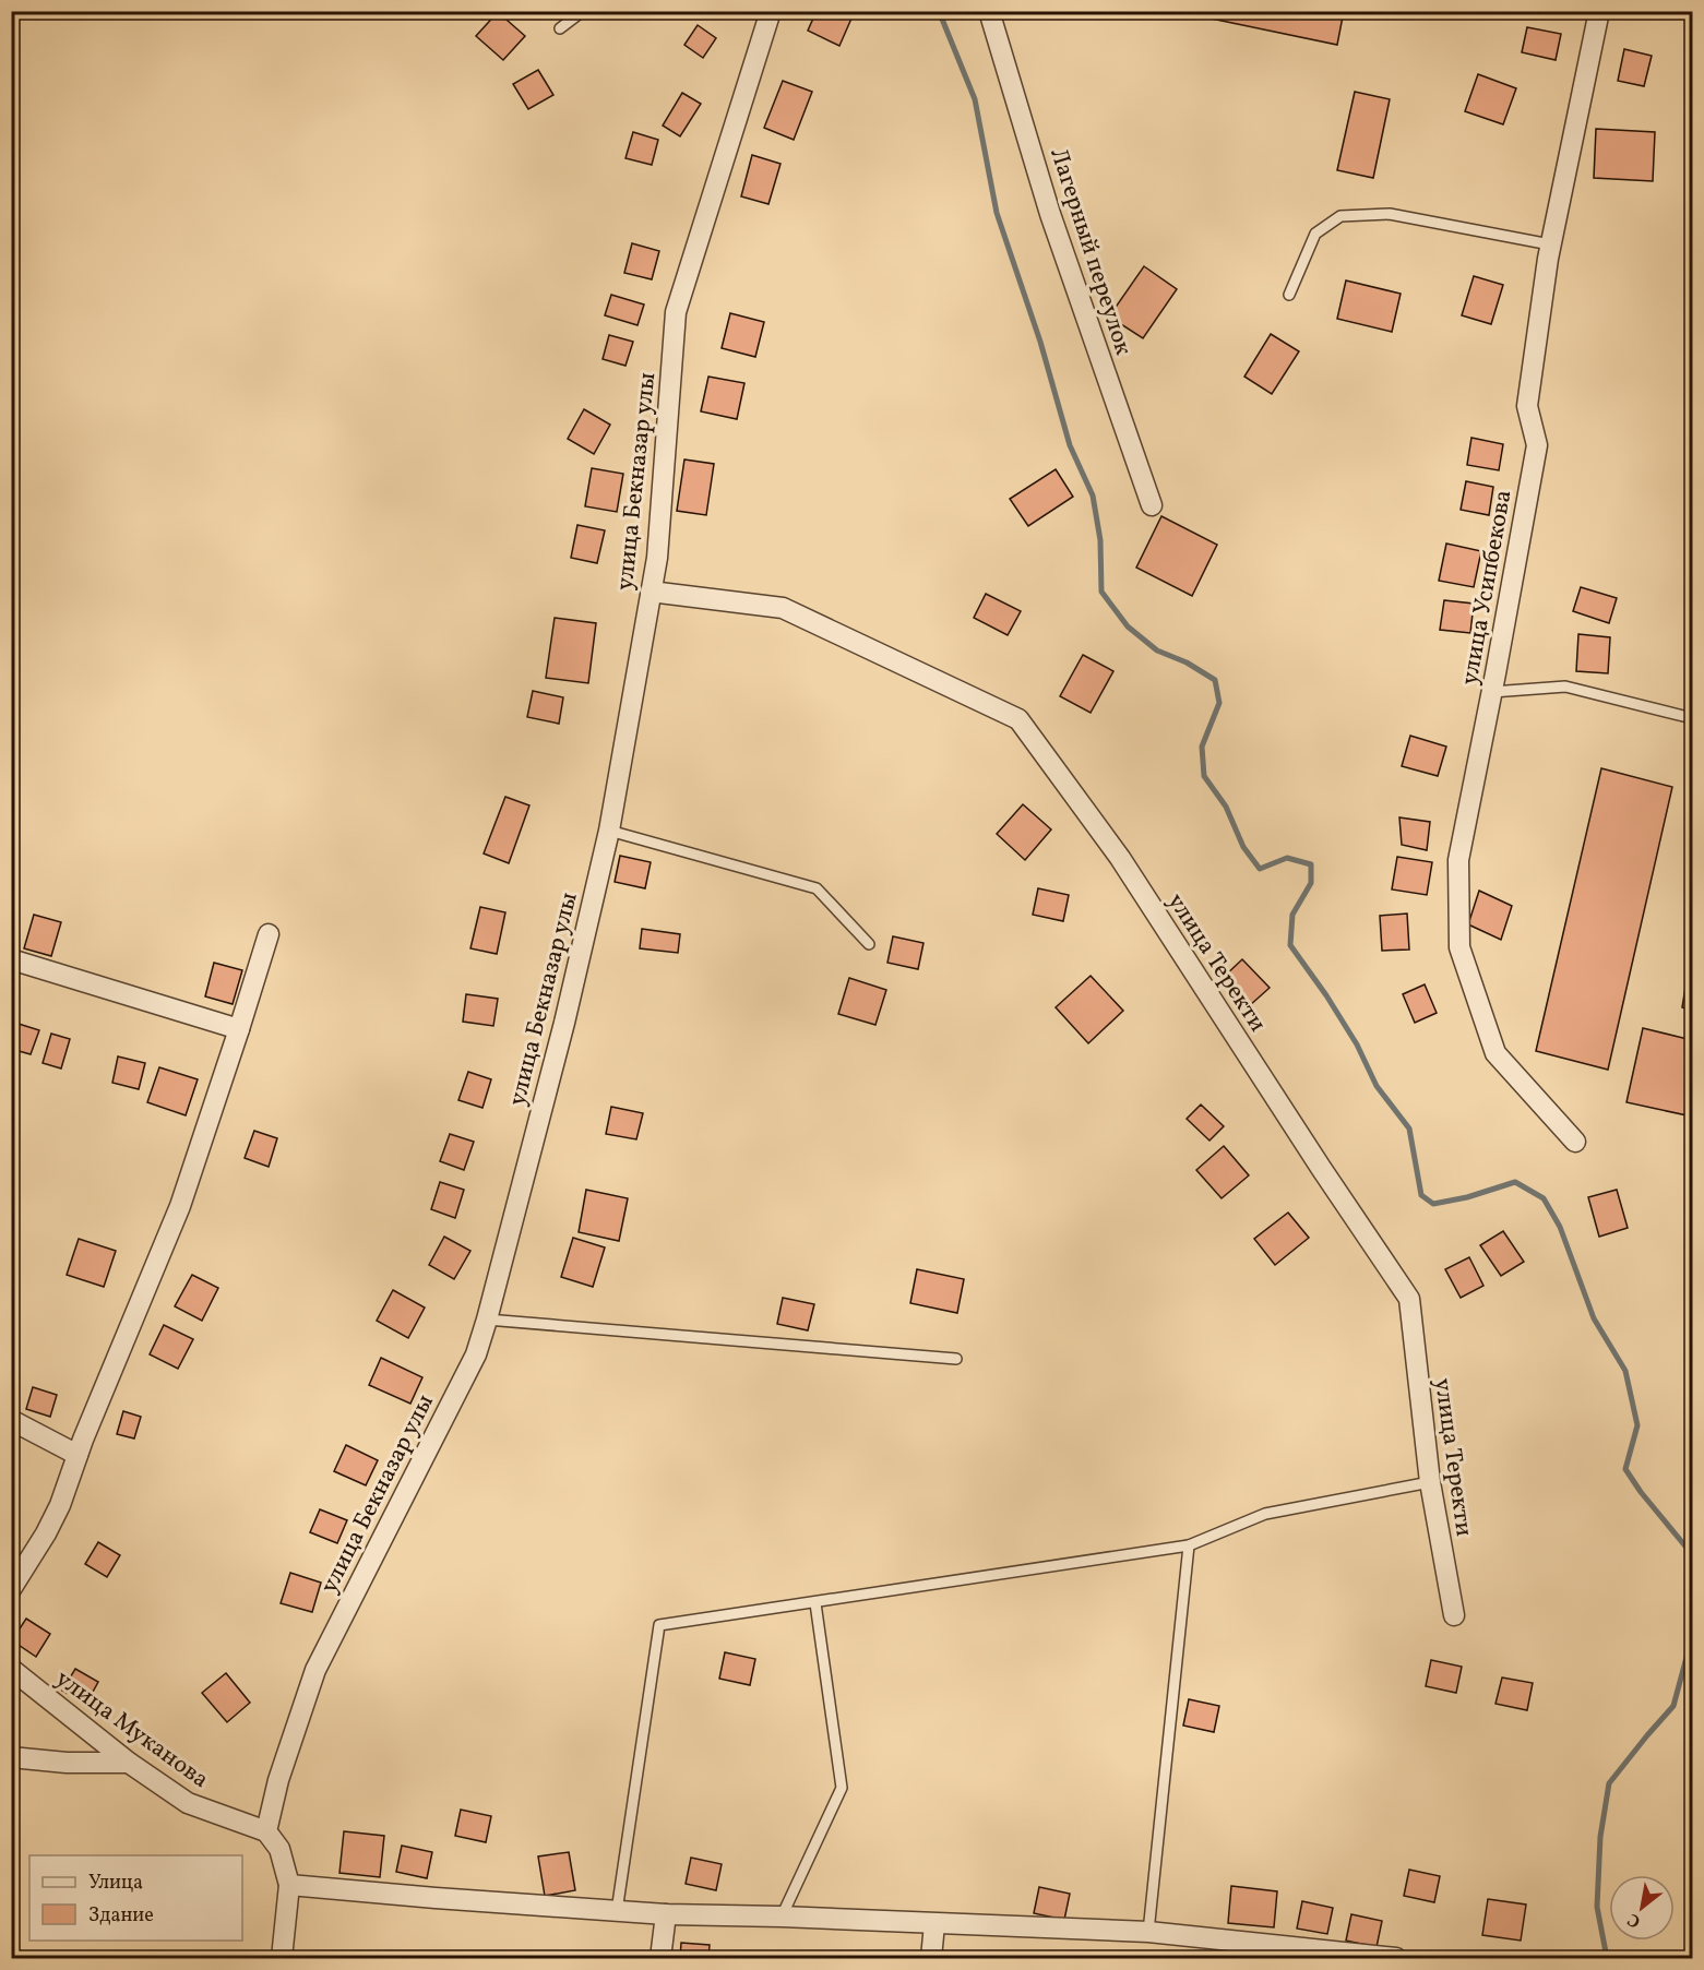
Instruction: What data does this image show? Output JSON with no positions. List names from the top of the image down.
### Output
{
  "streets": {
    "street": [
      "Лагерный переулок",
      "улица Бекназар улы",
      "улица Усипбекова",
      "улица Теректи",
      "улица Муканова"
    ]
  },
  "crossings": [
    ["улица Бекназар улы", "улица Теректи"],
    ["улица Бекназар улы", "улица Муканова"]
  ],
  "legend": ["Улица", "Здание"],
  "north": "bottom left"
}
